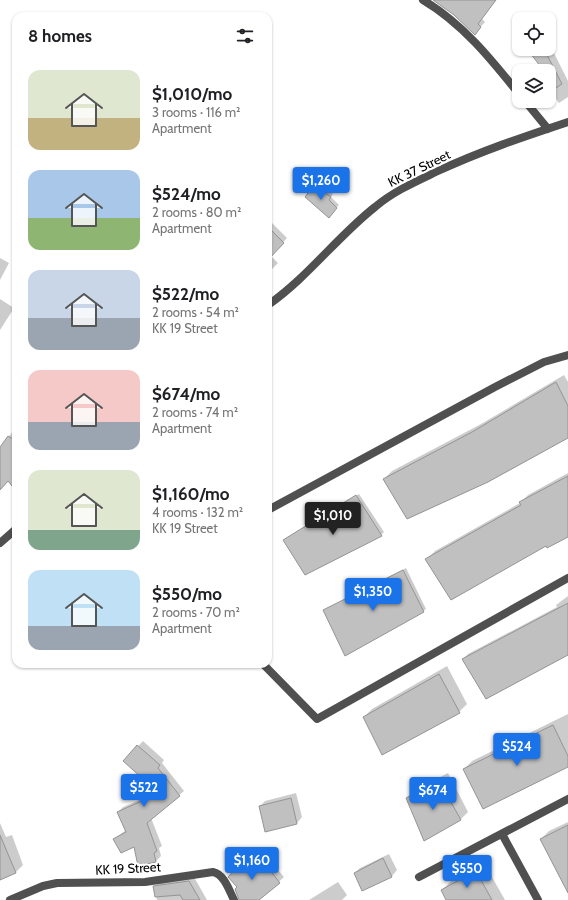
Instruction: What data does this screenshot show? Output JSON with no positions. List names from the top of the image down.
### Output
{
  "streets": {
    "street": ["KK 37 Street", "KK 19 Street"]
  },
  "page": {
    "heading": "8 homes",
    "list": [
      {
        "name": "$1,010/mo",
        "note": "3 rooms · 116 m² · Apartment"
      },
      {
        "name": "$524/mo",
        "note": "2 rooms · 80 m² · Apartment"
      },
      {
        "name": "$522/mo",
        "note": "2 rooms · 54 m² · KK 19 Street"
      },
      {
        "name": "$674/mo",
        "note": "2 rooms · 74 m² · Apartment"
      },
      {
        "name": "$1,160/mo",
        "note": "4 rooms · 132 m² · KK 19 Street"
      },
      {
        "name": "$550/mo",
        "note": "2 rooms · 70 m² · Apartment"
      }
    ],
    "price": [
      "$1,260",
      "$1,010",
      "$1,350",
      "$524",
      "$522",
      "$674",
      "$1,160",
      "$550"
    ]
  }
}
